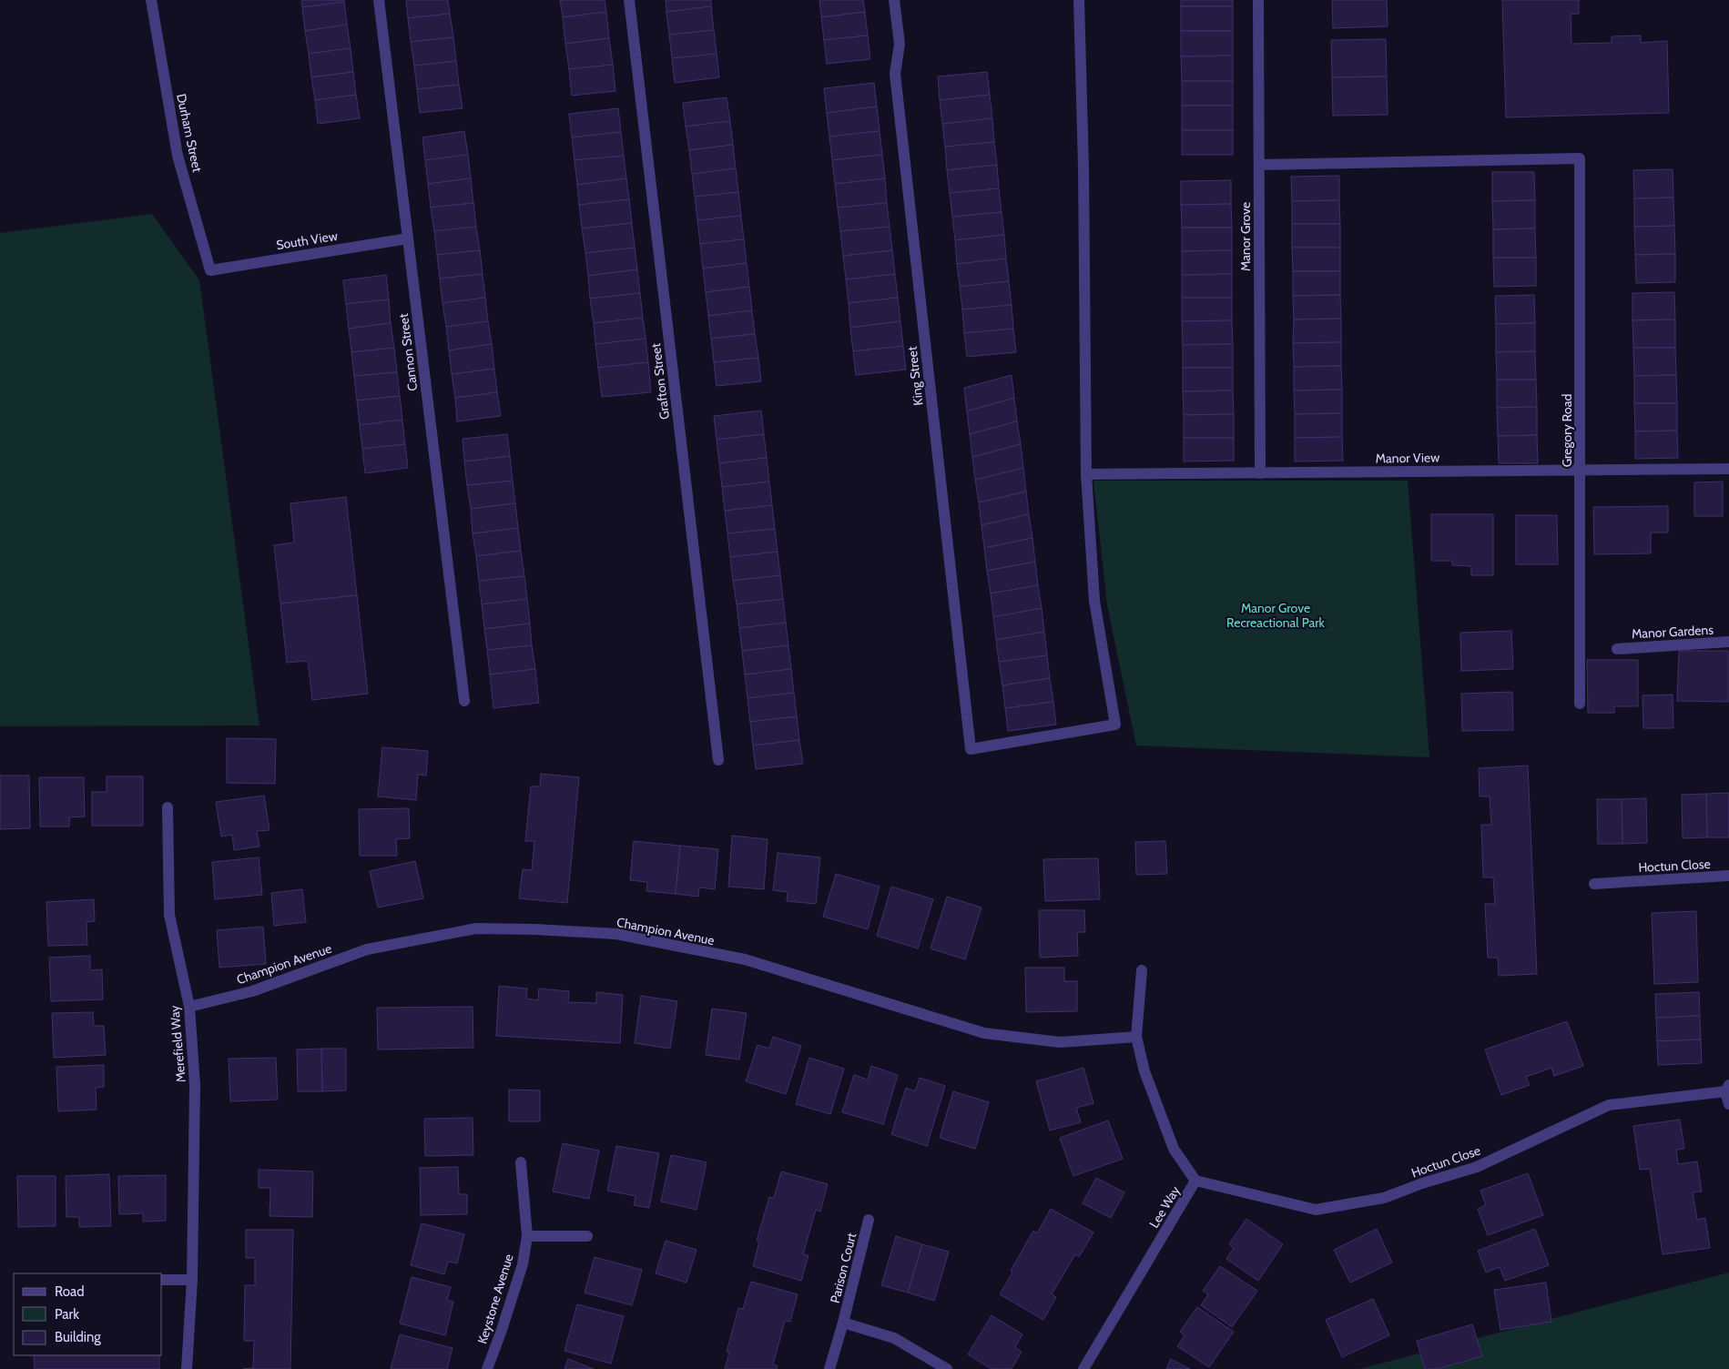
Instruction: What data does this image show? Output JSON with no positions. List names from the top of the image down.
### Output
{
  "streets": {
    "street": [
      "Durham Street",
      "Manor Grove",
      "South View",
      "Cannon Street",
      "King Street",
      "Grafton Street",
      "Gregory Road",
      "Manor View",
      "Manor Gardens",
      "Hoctun Close",
      "Champion Avenue",
      "Merefield Way",
      "Lee Way",
      "Parison Court",
      "Keystone Avenue"
    ]
  },
  "crossings": [
    ["Durham Street", "South View"],
    ["Manor Grove", "Gregory Road"],
    ["Manor Grove", "Manor View"],
    ["South View", "Cannon Street"],
    ["King Street", "Manor View"],
    ["Gregory Road", "Manor View"],
    ["Hoctun Close", "Lee Way"],
    ["Champion Avenue", "Merefield Way"],
    ["Champion Avenue", "Lee Way"]
  ],
  "parks": ["Manor Grove Recreactional Park"],
  "legend": ["Road", "Park", "Building"]
}
